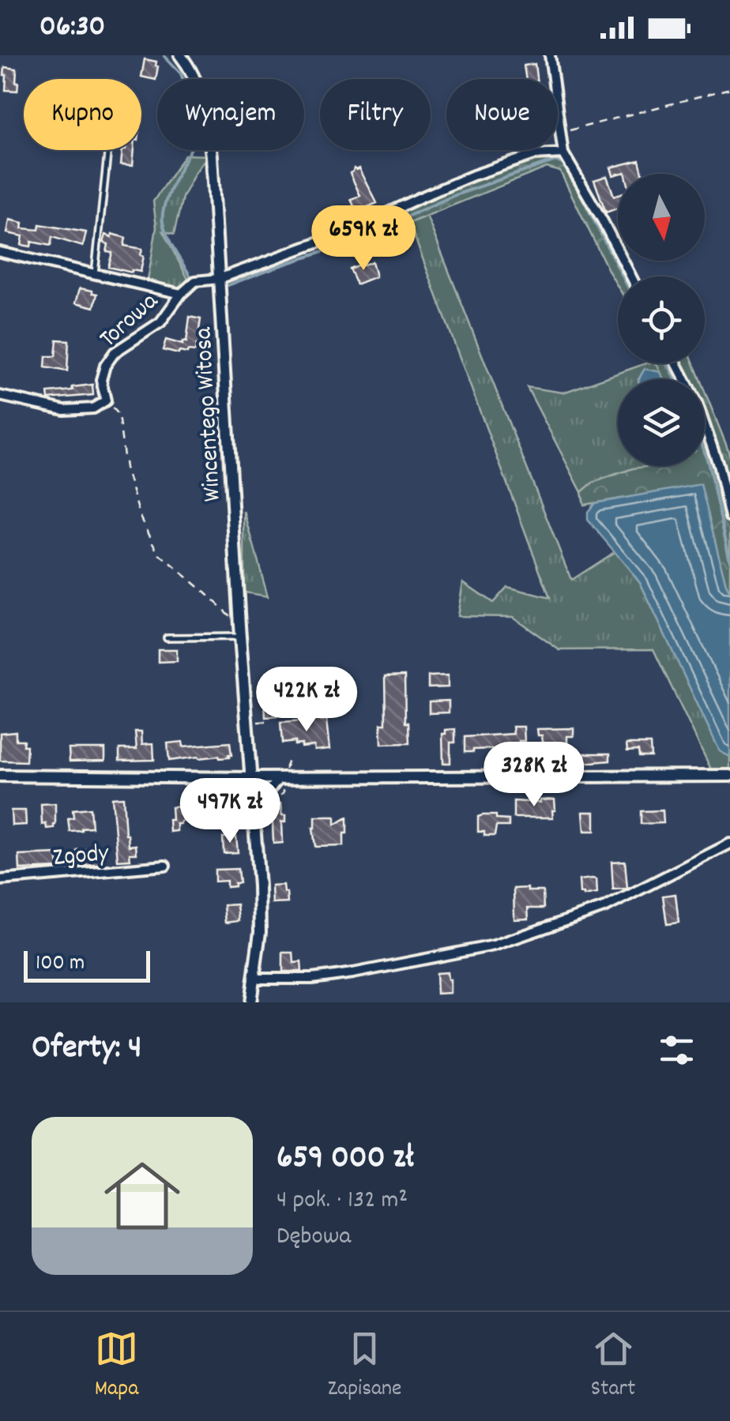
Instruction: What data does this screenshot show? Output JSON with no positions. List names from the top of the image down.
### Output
{
  "streets": {
    "street": ["Torowa", "Wincentego Witosa", "Zgody"]
  },
  "crossings": [
    ["Torowa", "Wincentego Witosa"]
  ],
  "scale_bar": "100 m",
  "north": "bottom",
  "page": {
    "status": "06:30",
    "chip": [
      "Kupno",
      "Wynajem",
      "Filtry",
      "Nowe"
    ],
    "price": [
      "659K zł",
      "422K zł",
      "328K zł",
      "497K zł"
    ],
    "scale": "100 m",
    "heading": "Oferty: 4",
    "list": [
      {
        "name": "659 000 zł",
        "note": "4 pok. · 132 m² · Dębowa"
      }
    ],
    "tabs": ["Mapa", "Zapisane", "Start"]
  }
}
